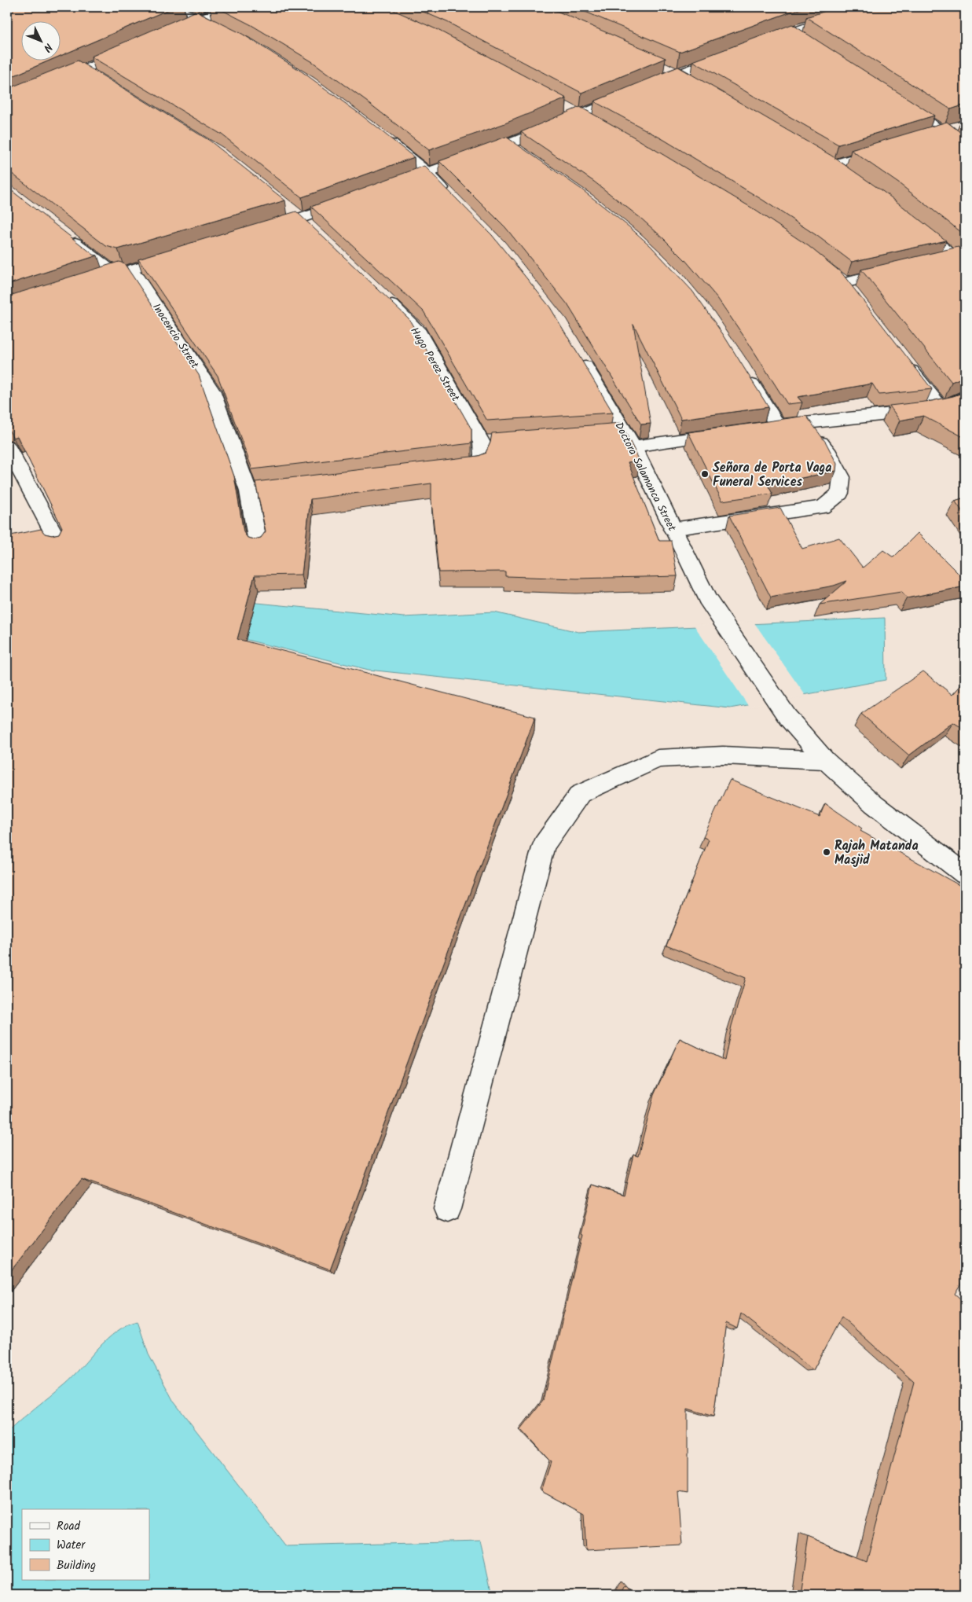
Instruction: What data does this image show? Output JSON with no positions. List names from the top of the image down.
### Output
{
  "streets": {
    "street": ["Inocencio Street", "Hugo Perez Street", "Doctora Salamanca Street"]
  },
  "places": ["Señora de Porta Vaga Funeral Services", "Rajah Matanda Masjid"],
  "legend": ["Road", "Water", "Building"],
  "north": "bottom right"
}
